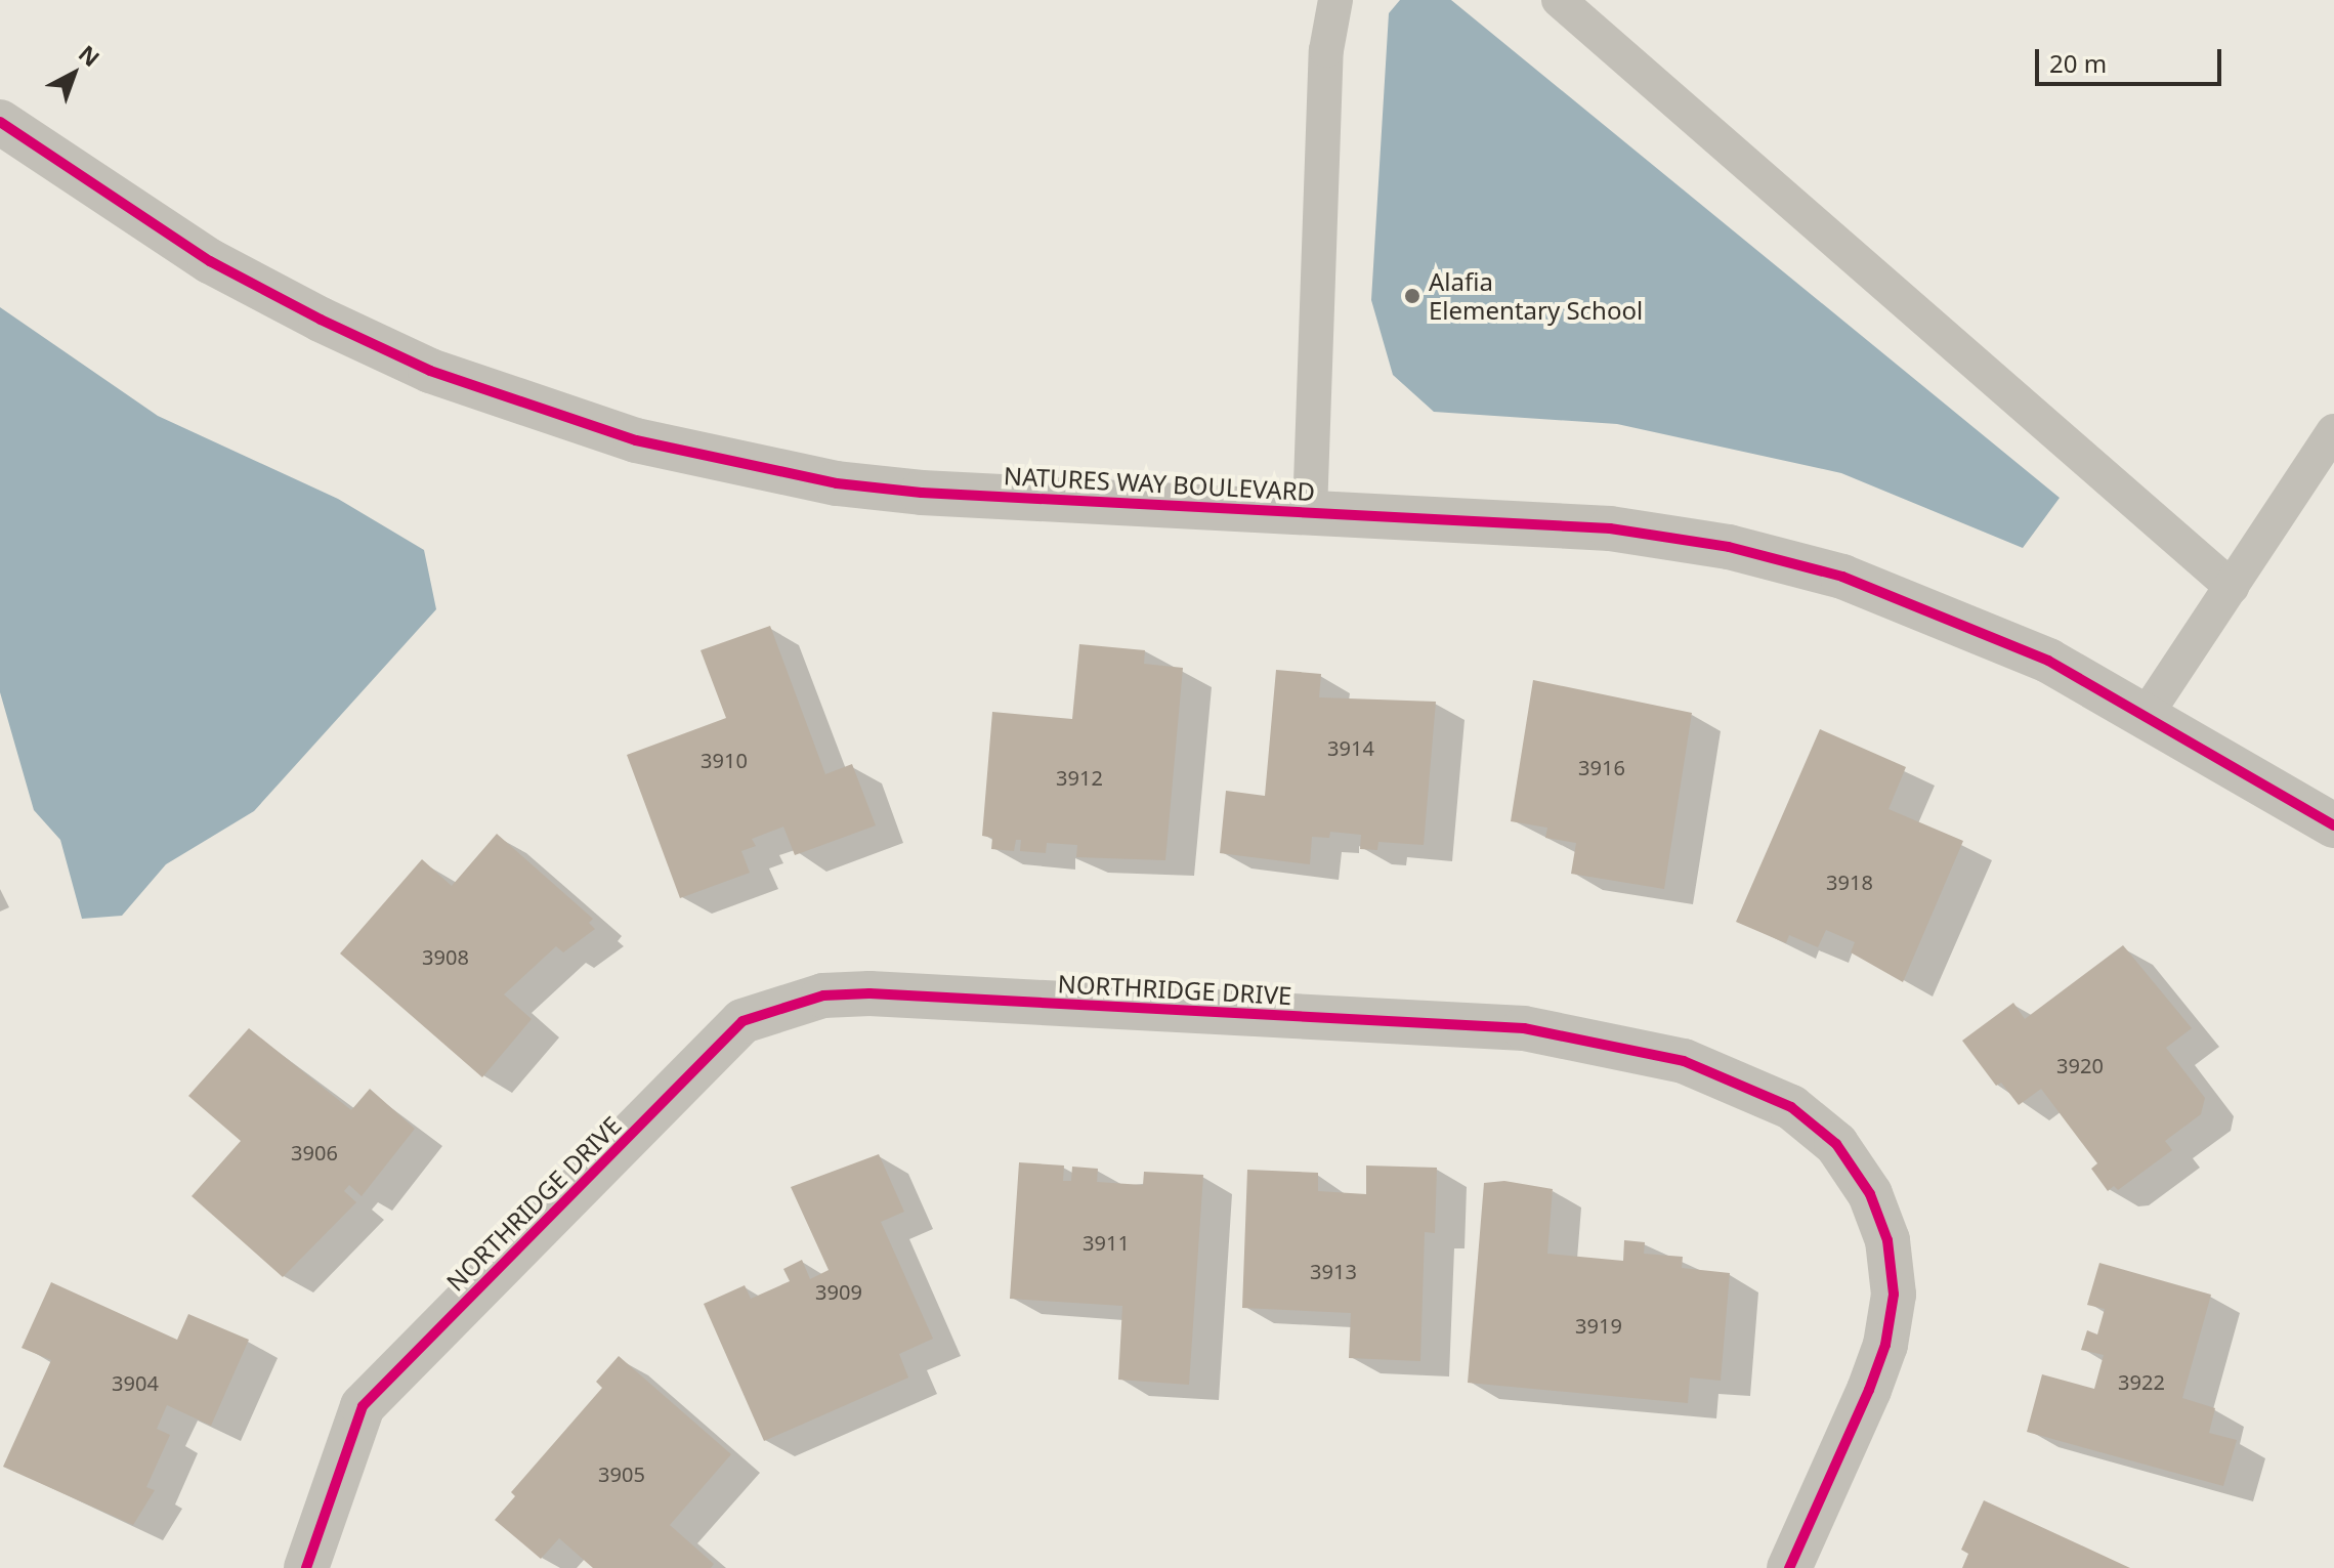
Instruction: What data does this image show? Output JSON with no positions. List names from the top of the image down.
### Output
{
  "streets": {
    "street": ["NATURES WAY BOULEVARD", "NORTHRIDGE DRIVE"]
  },
  "places": ["Alafia Elementary School"],
  "house_numbers": [
    "3914",
    "3910",
    "3916",
    "3912",
    "3918",
    "3908",
    "3920",
    "3906",
    "3911",
    "3913",
    "3909",
    "3919",
    "3922",
    "3904",
    "3905"
  ],
  "scale_bar": "20 m",
  "north": "top right"
}
